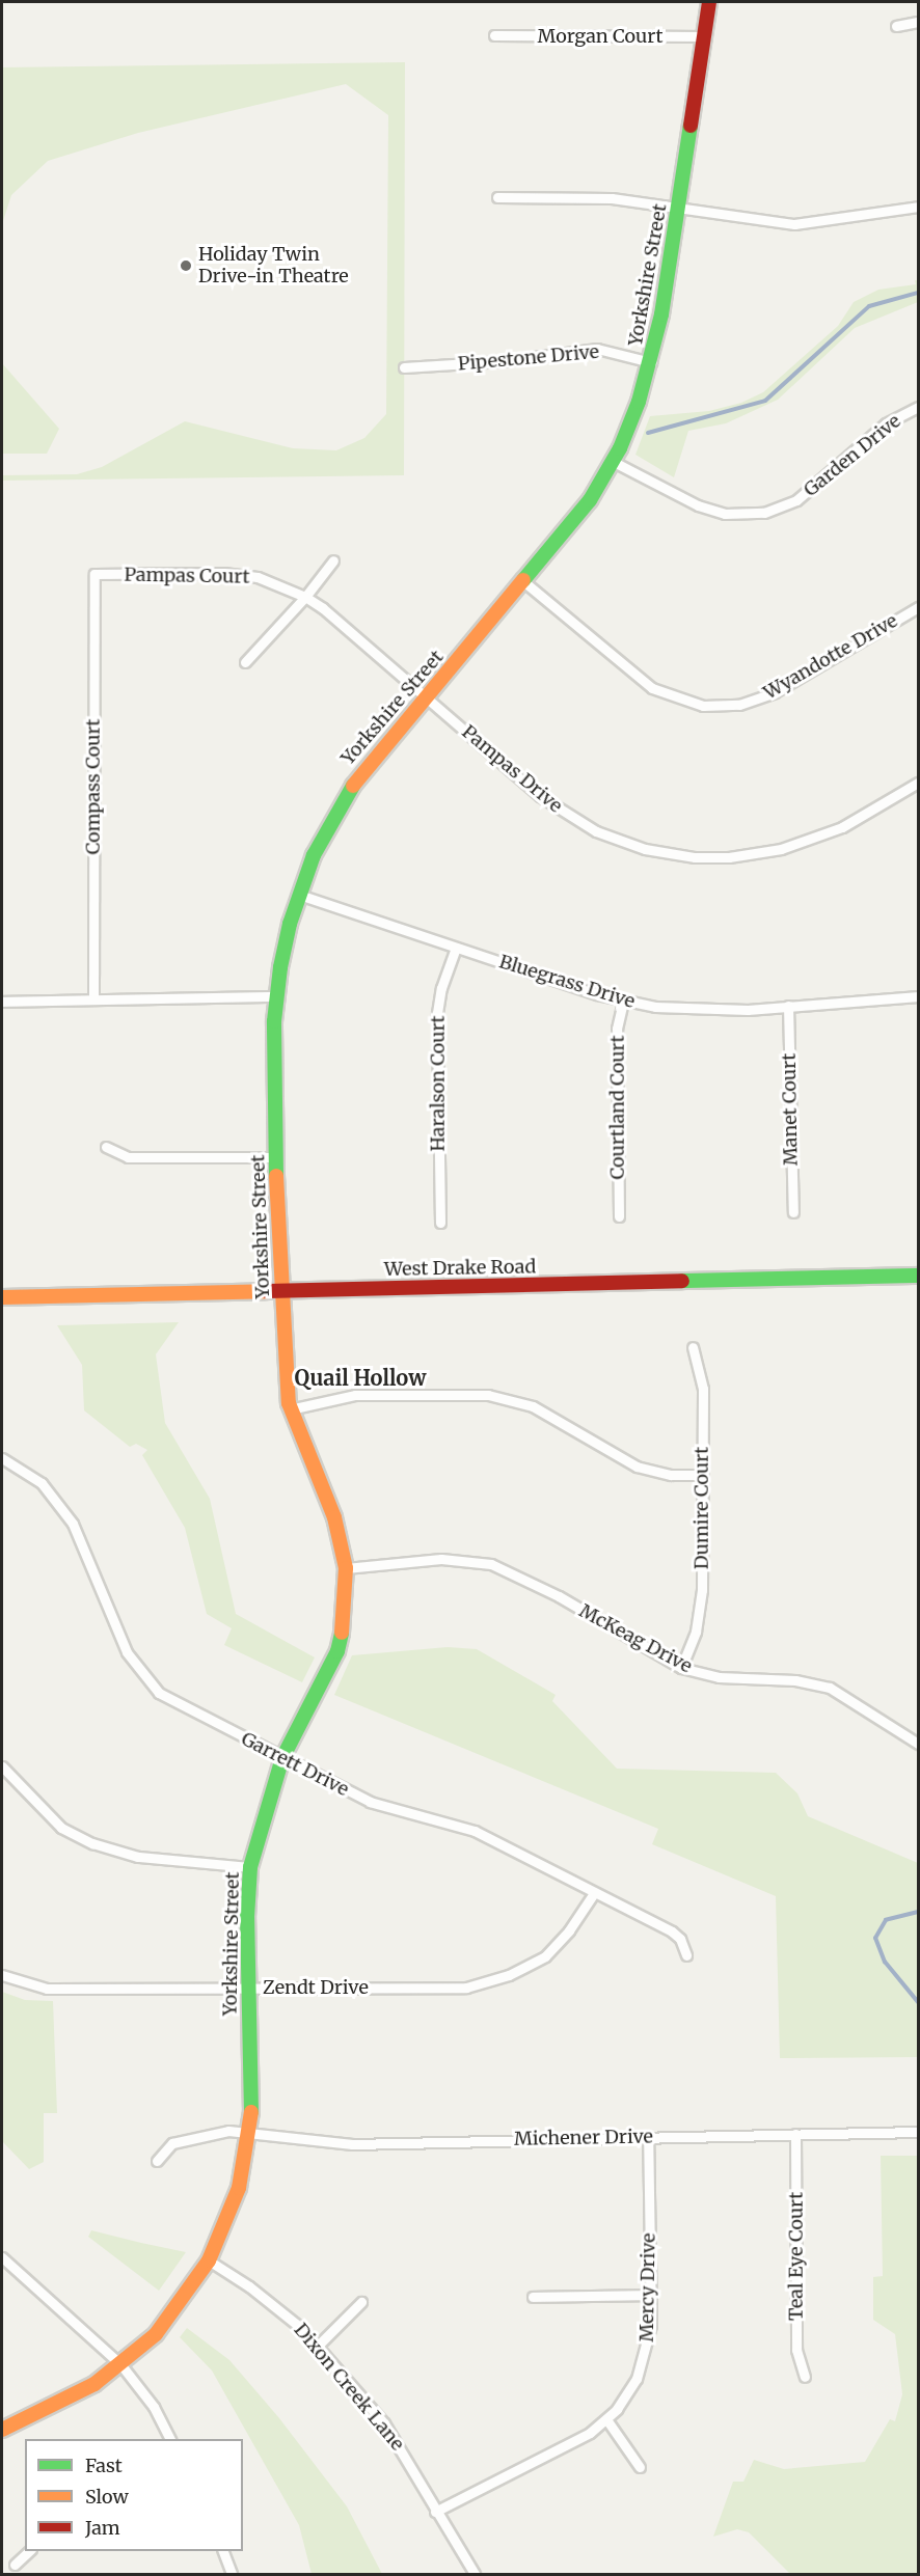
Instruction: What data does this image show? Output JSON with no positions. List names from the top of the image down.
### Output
{
  "streets": {
    "street": [
      "Morgan Court",
      "Yorkshire Street",
      "Pipestone Drive",
      "Garden Drive",
      "Pampas Court",
      "Wyandotte Drive",
      "Pampas Drive",
      "Compass Court",
      "Bluegrass Drive",
      "Haralson Court",
      "Courtland Court",
      "Manet Court",
      "West Drake Road",
      "Dumire Court",
      "McKeag Drive",
      "Garrett Drive",
      "Zendt Drive",
      "Michener Drive",
      "Teal Eye Court",
      "Mercy Drive",
      "Dixon Creek Lane"
    ]
  },
  "crossings": [
    ["Morgan Court", "Yorkshire Street"],
    ["Yorkshire Street", "Pipestone Drive"],
    ["Yorkshire Street", "Garden Drive"],
    ["Yorkshire Street", "Pampas Court"],
    ["Yorkshire Street", "Wyandotte Drive"],
    ["Yorkshire Street", "Pampas Drive"],
    ["Yorkshire Street", "Bluegrass Drive"],
    ["Yorkshire Street", "West Drake Road"],
    ["Yorkshire Street", "McKeag Drive"],
    ["Yorkshire Street", "Garrett Drive"],
    ["Yorkshire Street", "Zendt Drive"],
    ["Yorkshire Street", "Michener Drive"],
    ["Yorkshire Street", "Dixon Creek Lane"],
    ["Pampas Court", "Pampas Drive"],
    ["Pampas Court", "Compass Court"],
    ["Bluegrass Drive", "Haralson Court"],
    ["Bluegrass Drive", "Courtland Court"],
    ["Bluegrass Drive", "Manet Court"],
    ["Dumire Court", "McKeag Drive"],
    ["Garrett Drive", "Zendt Drive"],
    ["Michener Drive", "Teal Eye Court"],
    ["Michener Drive", "Mercy Drive"],
    ["Mercy Drive", "Dixon Creek Lane"]
  ],
  "districts": ["Quail Hollow"],
  "places": ["Holiday Twin Drive-in Theatre"],
  "legend": ["Fast", "Slow", "Jam"]
}
